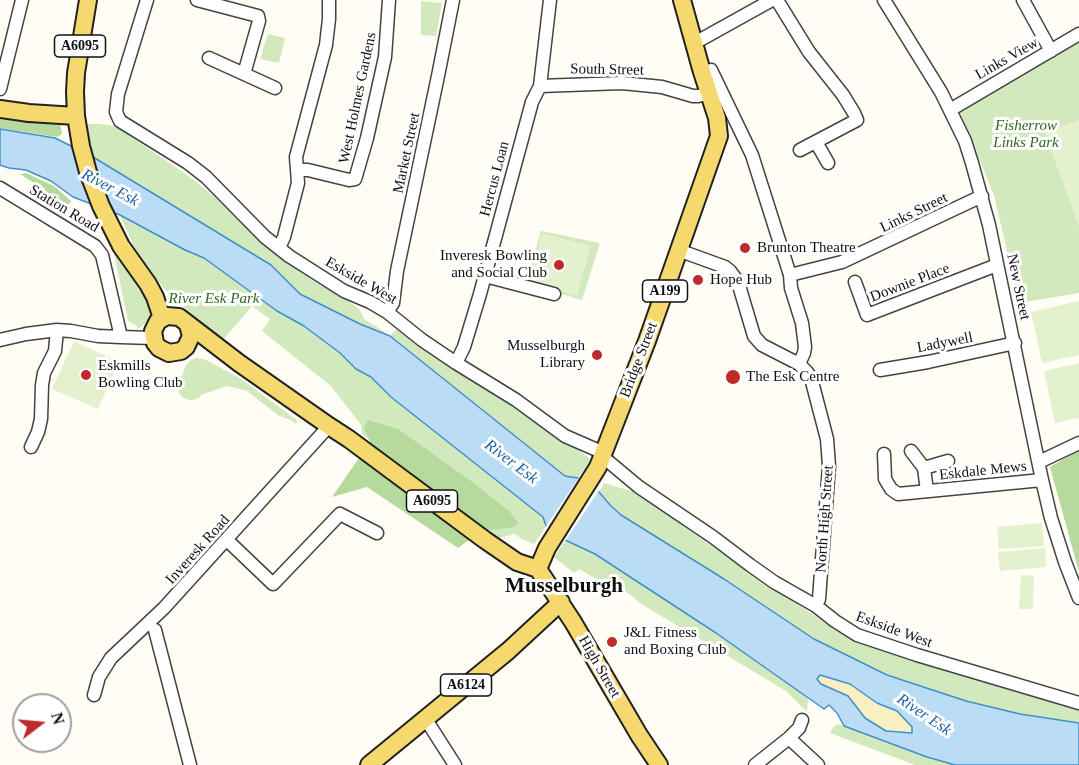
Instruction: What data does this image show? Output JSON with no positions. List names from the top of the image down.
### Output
{
  "streets": {
    "main road": [
      "A6095",
      "A199",
      "Bridge Street",
      "High Street",
      "A6124"
    ],
    "street": [
      "Links View",
      "South Street",
      "West Holmes Gardens",
      "Market Street",
      "Hercus Loan",
      "Station Road",
      "Links Street",
      "Eskside West",
      "Downie Place",
      "New Street",
      "Ladywell",
      "Eskdale Mews",
      "North High Street",
      "Inveresk Road"
    ]
  },
  "crossings": [
    ["A6095", "Bridge Street"],
    ["A6095", "Inveresk Road"],
    ["A6095", "High Street"],
    ["Links View", "New Street"],
    ["South Street", "Hercus Loan"],
    ["South Street", "A199"],
    ["South Street", "Bridge Street"],
    ["Market Street", "Eskside West"],
    ["Hercus Loan", "Eskside West"],
    ["Links Street", "New Street"],
    ["Eskside West", "Bridge Street"],
    ["Eskside West", "North High Street"],
    ["Downie Place", "New Street"],
    ["New Street", "Ladywell"],
    ["New Street", "Eskdale Mews"],
    ["A199", "Bridge Street"],
    ["Bridge Street", "High Street"],
    ["High Street", "A6124"]
  ],
  "districts": ["Musselburgh"],
  "water": ["River Esk"],
  "parks": ["Fisherrow Links Park", "River Esk Park"],
  "places": [
    "Brunton Theatre",
    "Inveresk Bowling and Social Club",
    "Hope Hub",
    "Musselburgh Library",
    "Eskmills Bowling Club",
    "The Esk Centre",
    "J&L Fitness and Boxing Club"
  ],
  "north": "right"
}
